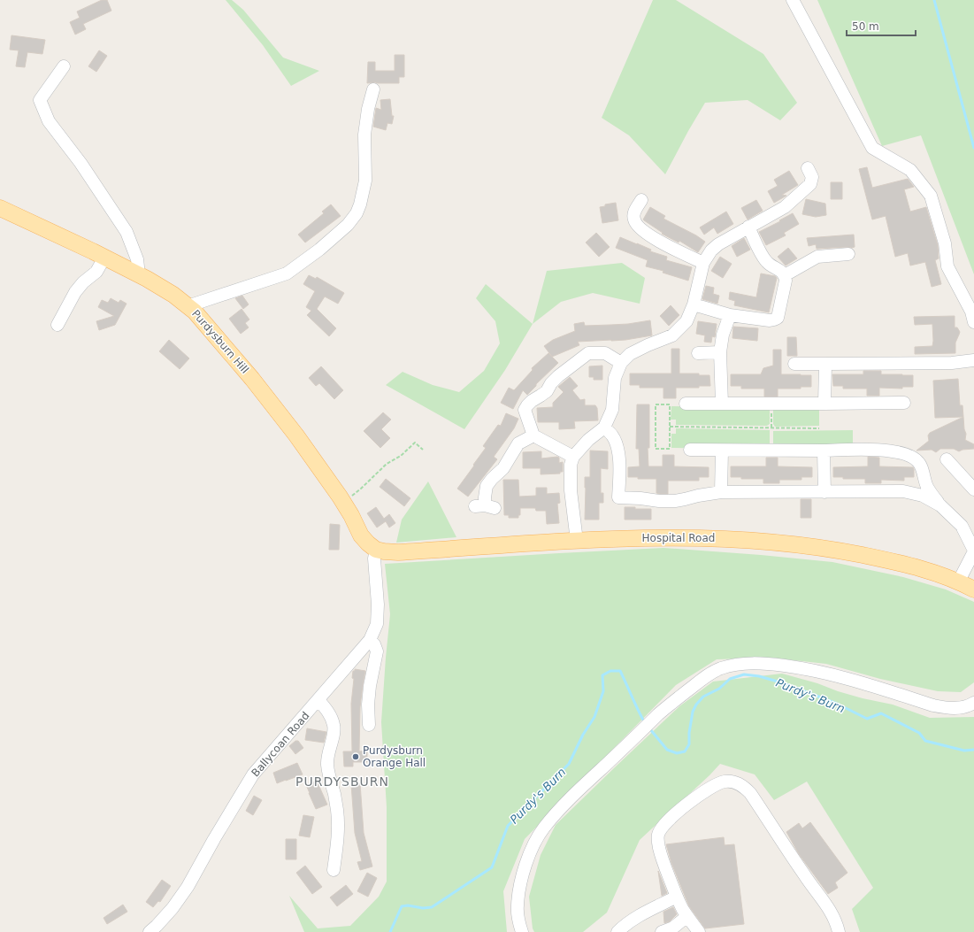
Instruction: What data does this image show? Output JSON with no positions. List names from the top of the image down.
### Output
{
  "streets": {
    "main road": ["Purdysburn Hill", "Hospital Road"],
    "street": ["Ballycoan Road"]
  },
  "crossings": [
    ["Purdysburn Hill", "Hospital Road"],
    ["Purdysburn Hill", "Ballycoan Road"],
    ["Hospital Road", "Ballycoan Road"]
  ],
  "districts": ["PURDYSBURN"],
  "water": ["Purdy's Burn"],
  "places": ["Purdysburn Orange Hall"],
  "scale_bar": "50 m"
}
